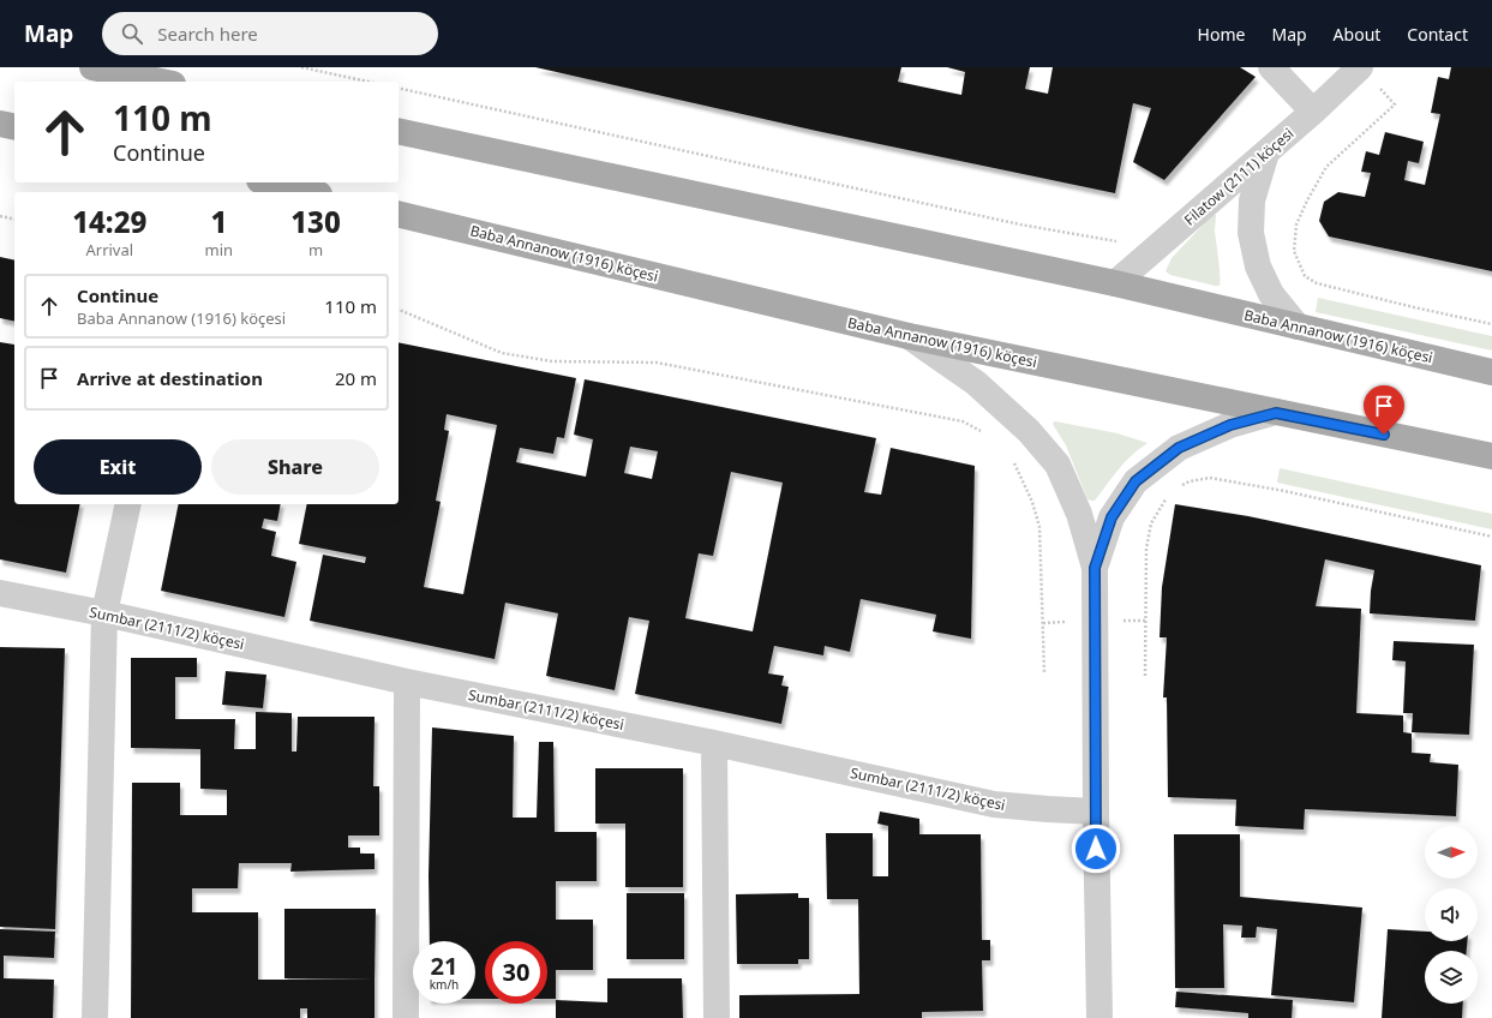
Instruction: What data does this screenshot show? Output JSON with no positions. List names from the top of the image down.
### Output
{
  "streets": {
    "main road": ["Baba Annanow (1916) köçesi"],
    "street": ["Filatow (2111) köçesi", "Sumbar (2111/2) köçesi"]
  },
  "crossings": [
    ["Filatow (2111) köçesi", "Baba Annanow (1916) köçesi"]
  ],
  "north": "right",
  "page": {
    "header": "Map",
    "search": "Search here",
    "nav": [
      "Home",
      "Map",
      "About",
      "Contact"
    ],
    "turn": ["110 m", "Continue"],
    "eta": [
      "14:29",
      "Arrival",
      "1",
      "min",
      "130",
      "m"
    ],
    "list": [
      {
        "name": "Continue",
        "note": "Baba Annanow (1916) köçesi",
        "value": "110 m"
      },
      {
        "name": "Arrive at destination",
        "value": "20 m"
      }
    ],
    "buttons": ["Exit", "Share"],
    "speed": "21 km/h",
    "limit": "30"
  }
}
